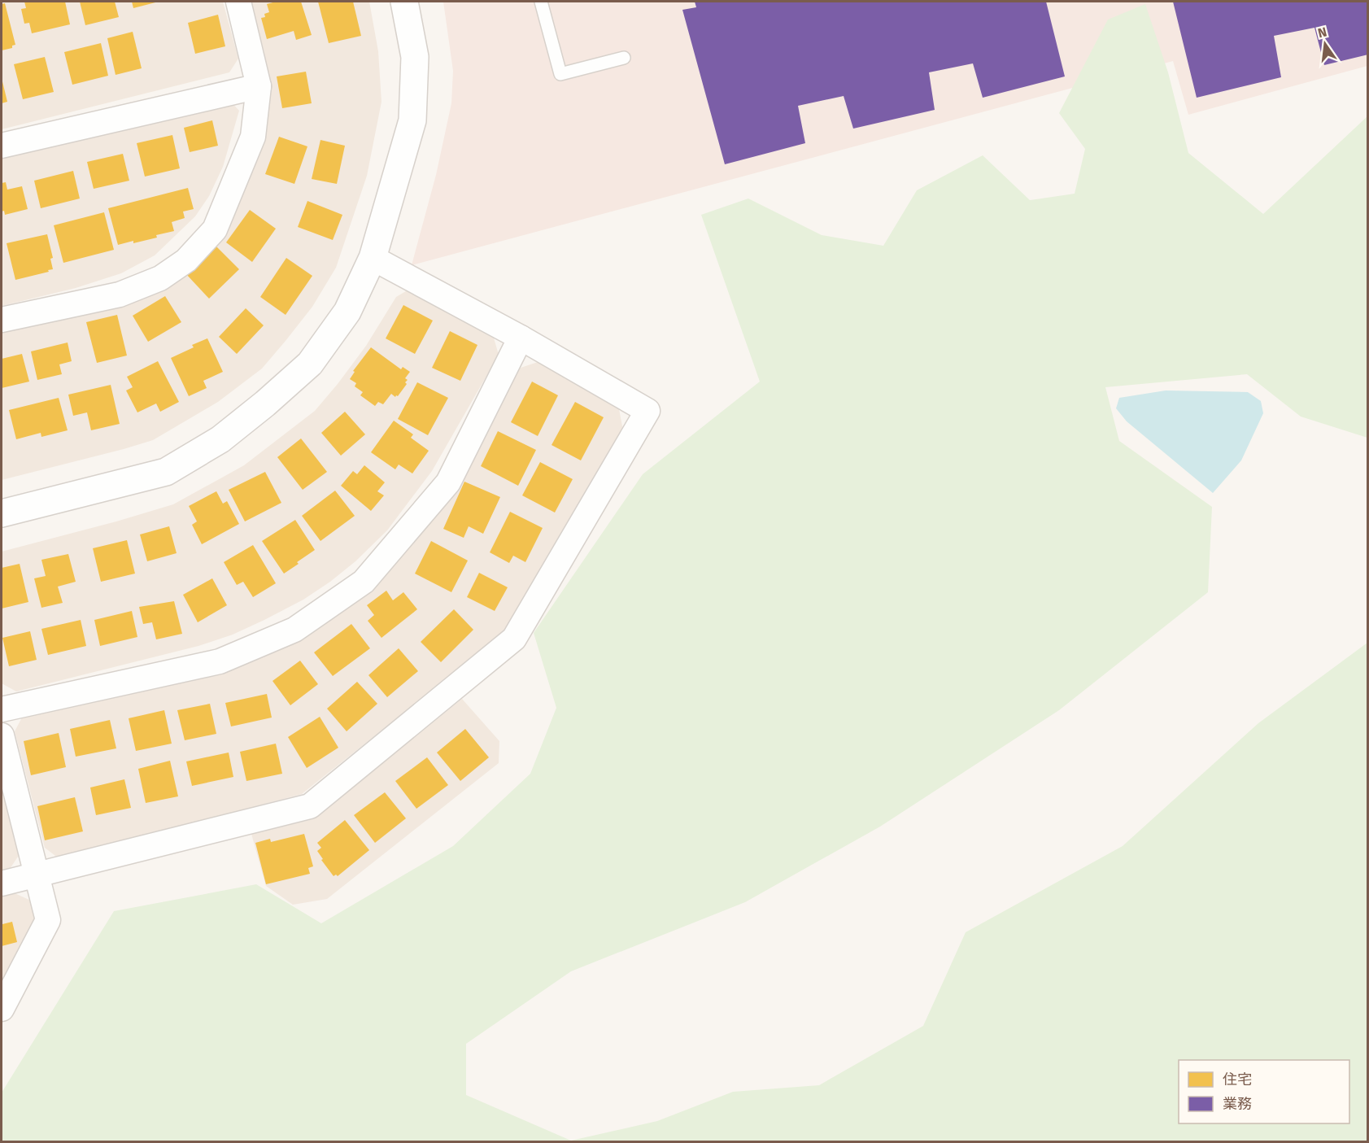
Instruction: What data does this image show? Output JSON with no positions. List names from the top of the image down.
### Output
{
  "legend": ["住宅", "業務"],
  "north": "top"
}
